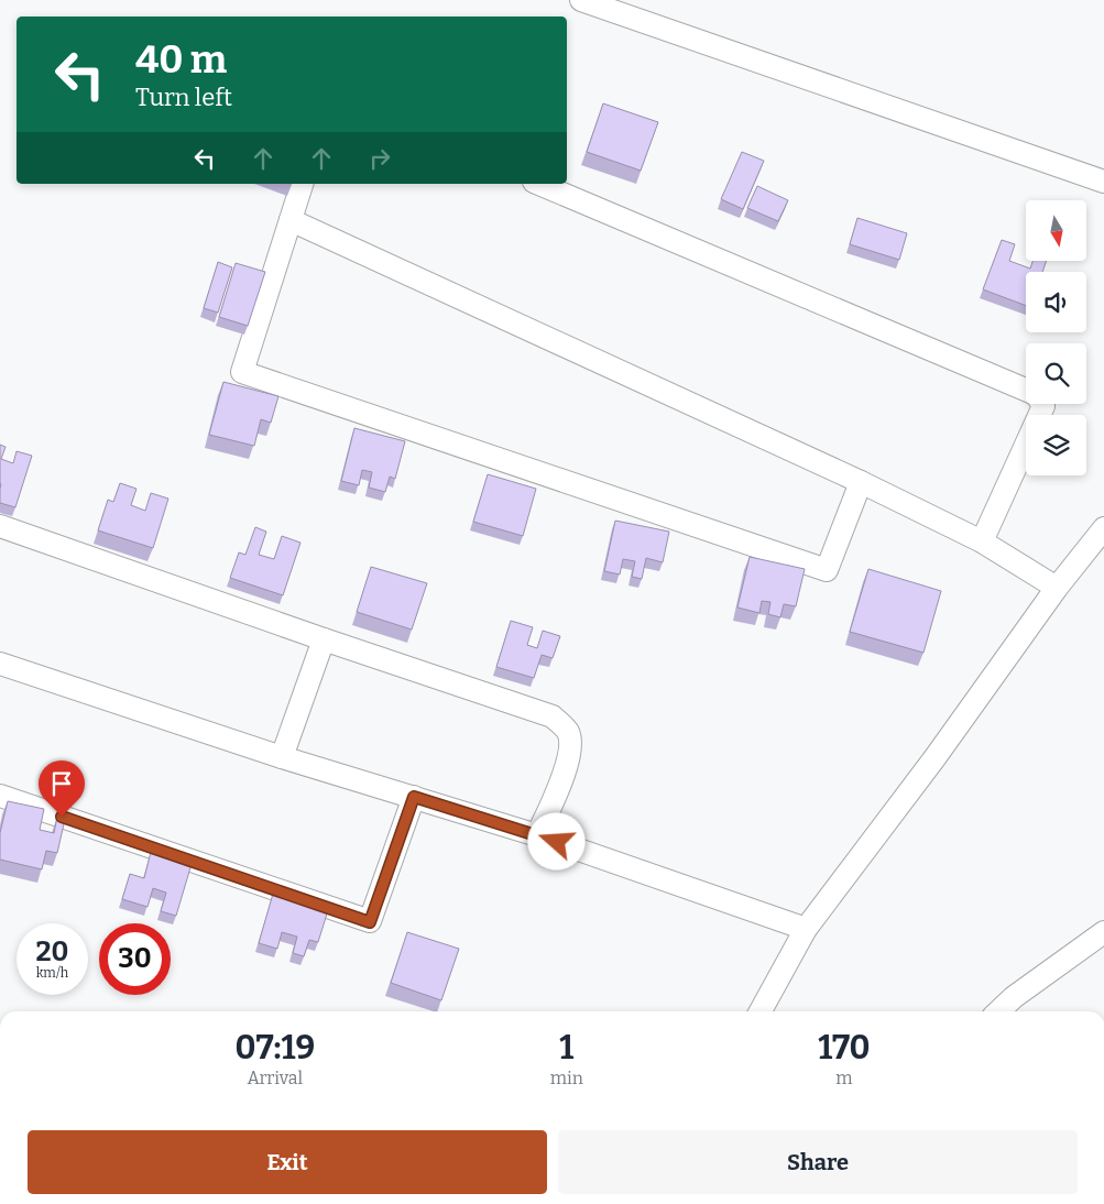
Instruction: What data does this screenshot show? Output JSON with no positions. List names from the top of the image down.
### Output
{
  "north": "bottom",
  "page": {
    "turn": ["40 m", "Turn left"],
    "speed": "20 km/h",
    "limit": "30",
    "eta": [
      "07:19",
      "Arrival",
      "1",
      "min",
      "170",
      "m"
    ],
    "buttons": ["Exit", "Share"]
  }
}
